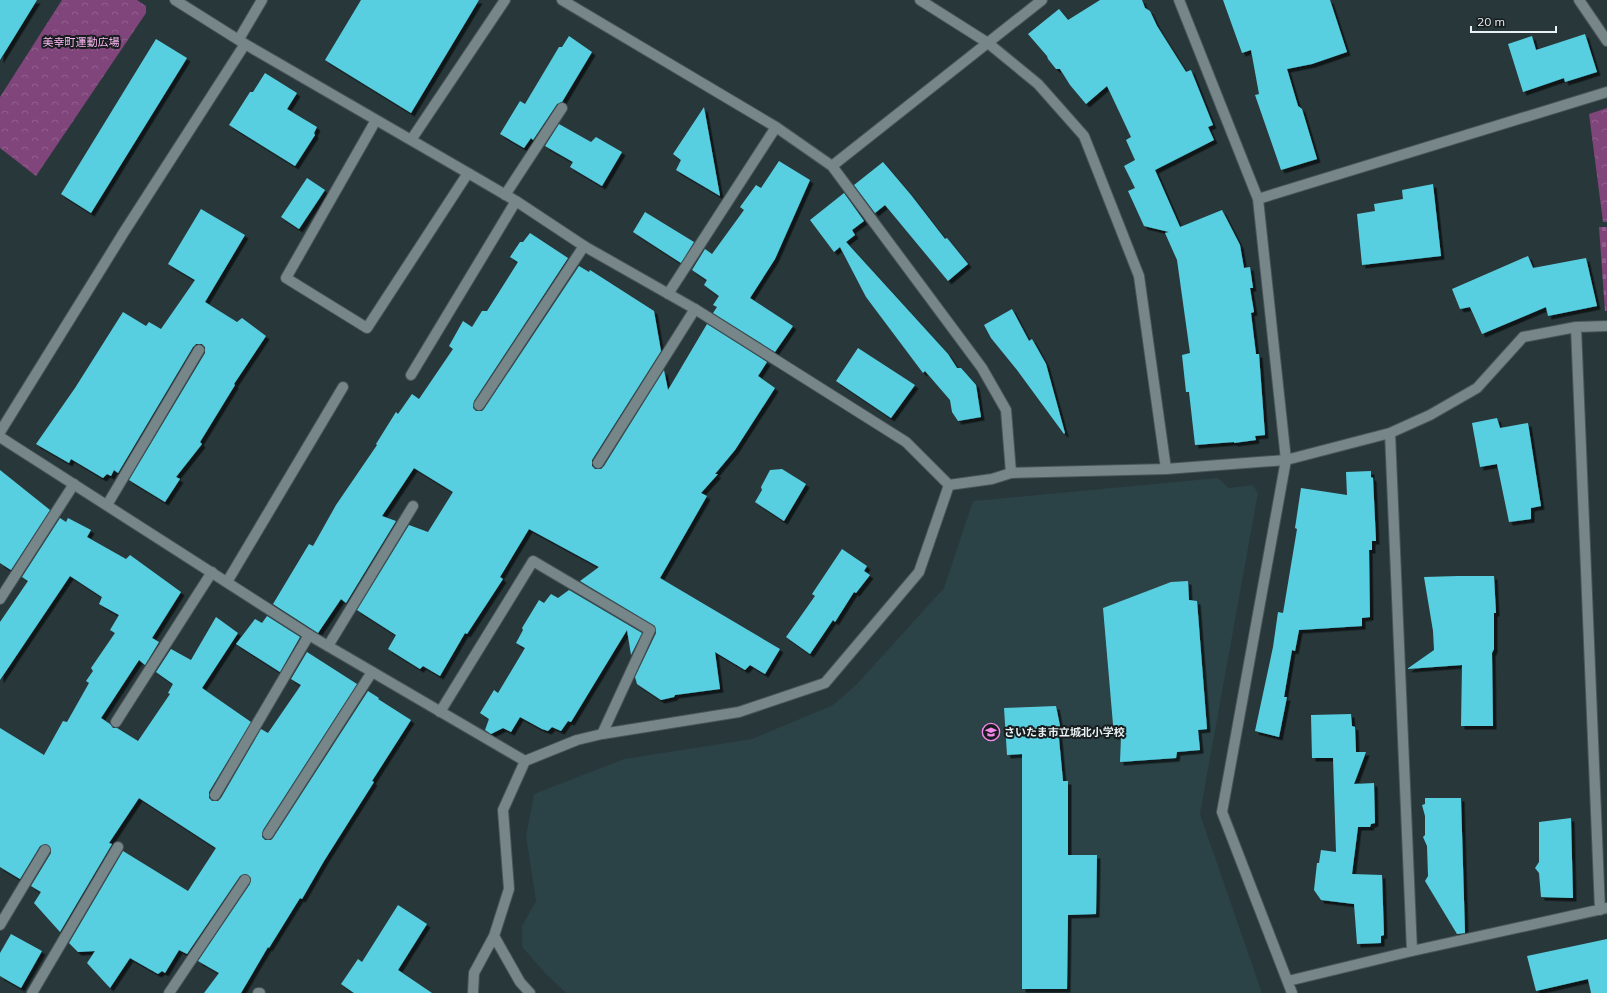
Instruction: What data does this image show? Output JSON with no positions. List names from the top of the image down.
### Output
{
  "parks": ["美幸町運動広場"],
  "places": {
    "school or university": ["さいたま市立城北小学校"]
  },
  "scale_bar": "20 m"
}
